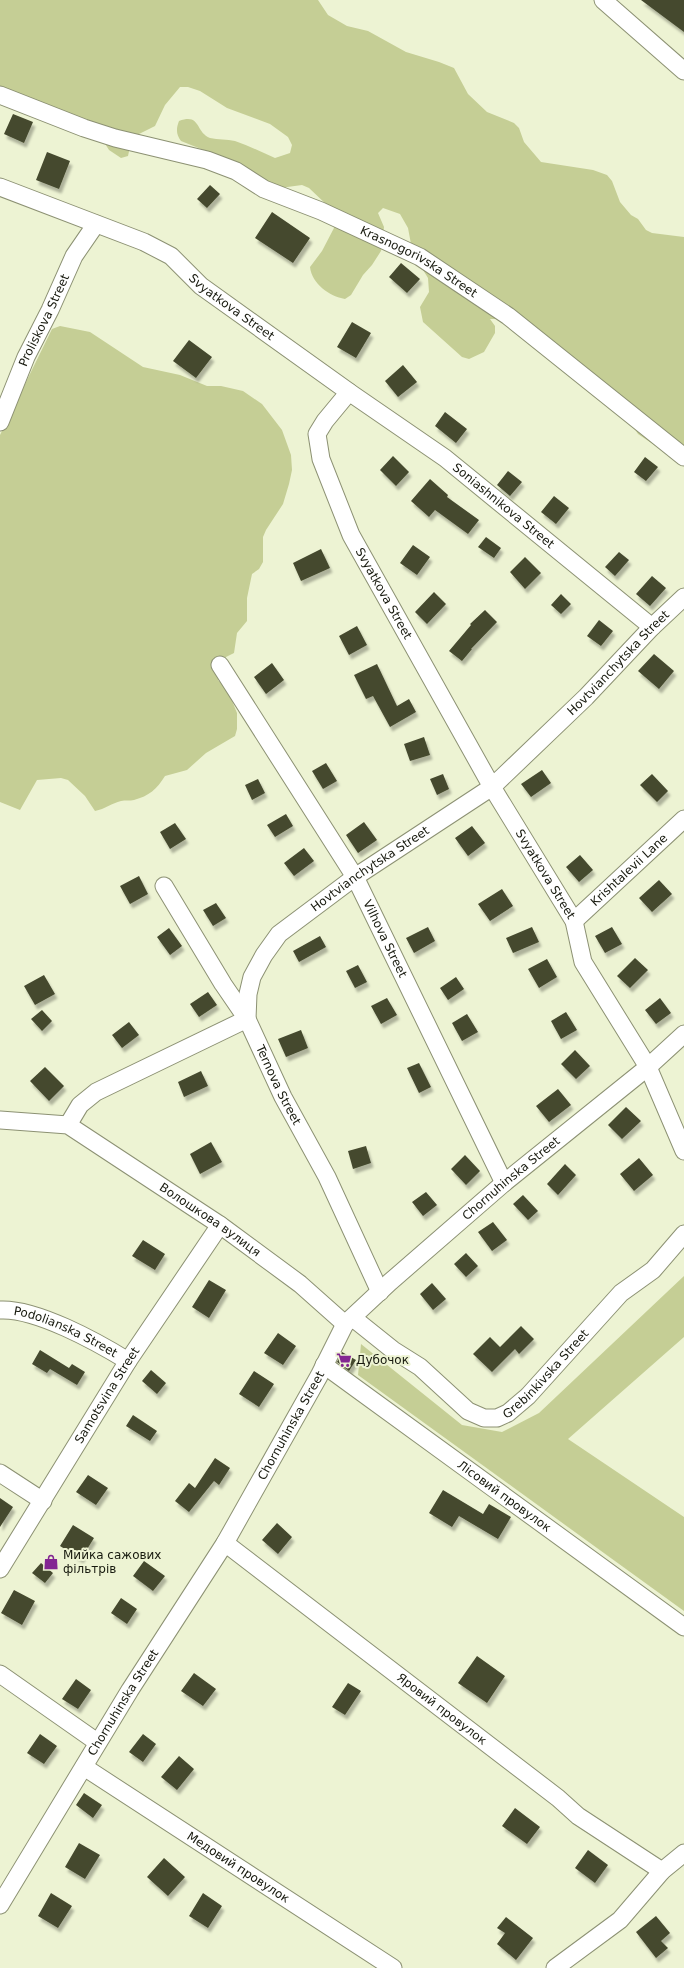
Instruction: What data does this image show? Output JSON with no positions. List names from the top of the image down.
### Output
{
  "streets": {
    "street": [
      "Krasnogorivska Street",
      "Svyatkova Street",
      "Proliskova Street",
      "Soniashnikova Street",
      "Hovtvianchytska Street",
      "Krishtalevii Lane",
      "Vilhova Street",
      "Ternova Street",
      "Chornuhinska Street",
      "Волошкова вулиця",
      "Podolianska Street",
      "Grebinkivska Street",
      "Samotsvina Street",
      "Лісовий провулок",
      "Яровий провулок",
      "Медовий провулок"
    ]
  },
  "crossings": [
    ["Svyatkova Street", "Proliskova Street"],
    ["Svyatkova Street", "Soniashnikova Street"],
    ["Svyatkova Street", "Hovtvianchytska Street"],
    ["Svyatkova Street", "Krishtalevii Lane"],
    ["Svyatkova Street", "Chornuhinska Street"],
    ["Soniashnikova Street", "Hovtvianchytska Street"],
    ["Hovtvianchytska Street", "Vilhova Street"],
    ["Hovtvianchytska Street", "Ternova Street"],
    ["Vilhova Street", "Chornuhinska Street"],
    ["Ternova Street", "Chornuhinska Street"],
    ["Chornuhinska Street", "Волошкова вулиця"],
    ["Chornuhinska Street", "Grebinkivska Street"],
    ["Chornuhinska Street", "Лісовий провулок"],
    ["Chornuhinska Street", "Яровий провулок"],
    ["Chornuhinska Street", "Медовий провулок"],
    ["Волошкова вулиця", "Grebinkivska Street"],
    ["Волошкова вулиця", "Samotsvina Street"],
    ["Podolianska Street", "Samotsvina Street"]
  ],
  "places": {
    "supermarket": ["Дубочок"],
    "shop": ["Мийка сажових фільтрів"]
  }
}
